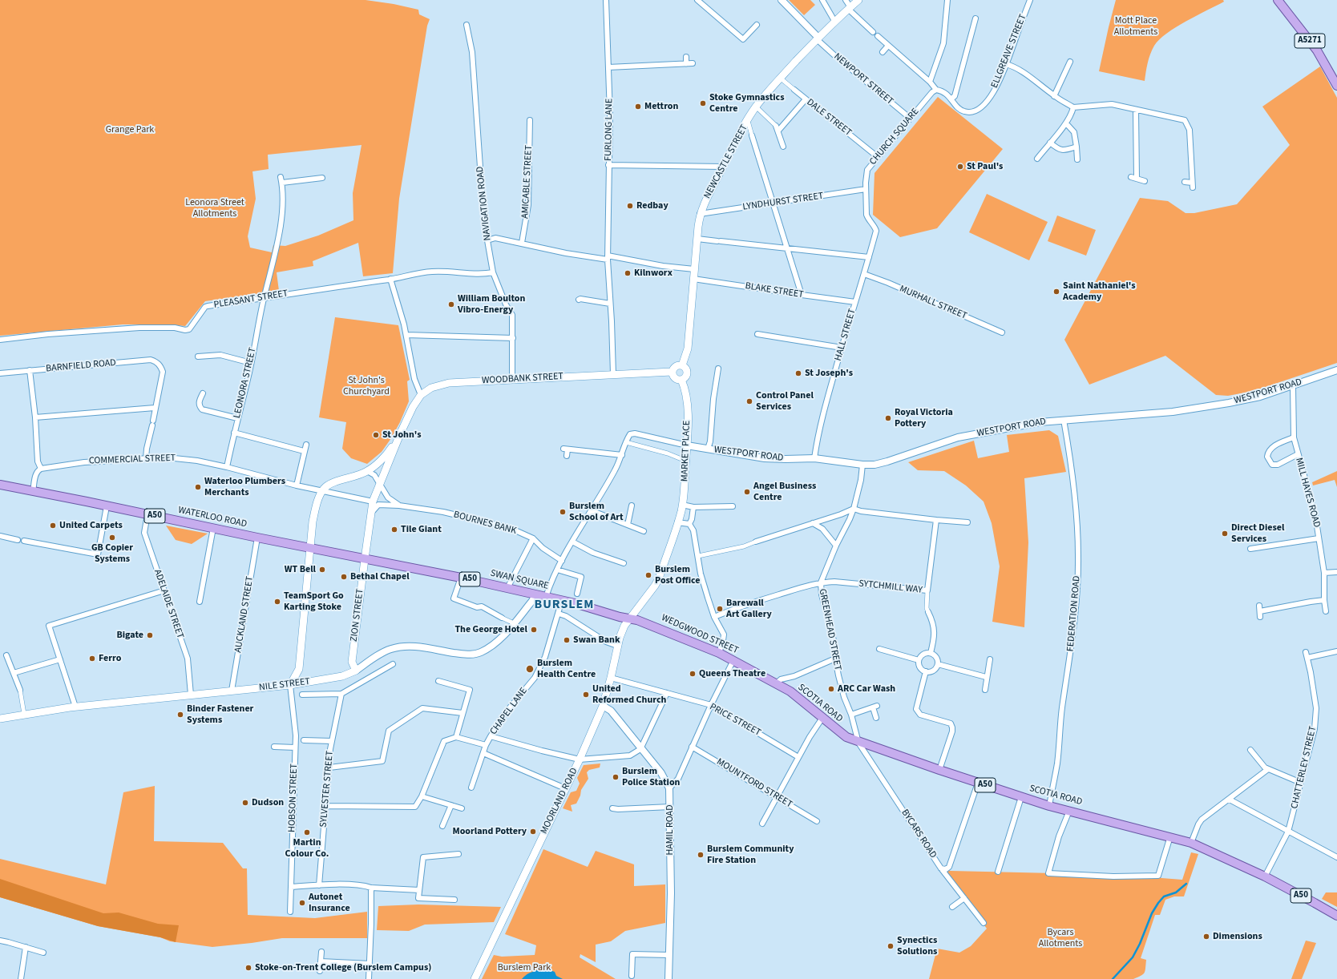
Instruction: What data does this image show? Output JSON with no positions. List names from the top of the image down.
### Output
{
  "streets": {
    "main road": [
      "A5271",
      "NEWCASTLE STREET",
      "WOODBANK STREET",
      "MARKET PLACE",
      "A50",
      "WATERLOO ROAD",
      "SWAN SQUARE",
      "ZION STREET",
      "WEDGWOOD STREET",
      "NILE STREET",
      "SCOTIA ROAD",
      "MOORLAND ROAD"
    ],
    "street": [
      "ELLGREAVE STREET",
      "NEWPORT STREET",
      "DALE STREET",
      "FURLONG LANE",
      "CHURCH SQUARE",
      "AMICABLE STREET",
      "LYNDHURST STREET",
      "NAVIGATION ROAD",
      "BLAKE STREET",
      "PLEASANT STREET",
      "MURHALL STREET",
      "HALL STREET",
      "BARNFIELD ROAD",
      "LEONORA STREET",
      "WESTPORT ROAD",
      "COMMERCIAL STREET",
      "MILL HAYES ROAD",
      "BOURNES BANK",
      "SYTCHMILL WAY",
      "ADELAIDE STREET",
      "FEDERATION ROAD",
      "AUCKLAND STREET",
      "GREENHEAD STREET",
      "CHAPEL LANE",
      "PRICE STREET",
      "CHATTERLEY STREET",
      "MOUNTFORD STREET",
      "SYLVESTER STREET",
      "HOBSON STREET",
      "HAMIL ROAD",
      "BYCARS ROAD"
    ]
  },
  "crossings": [
    ["NEWPORT STREET", "CHURCH SQUARE"],
    ["NEWPORT STREET", "NEWCASTLE STREET"],
    ["DALE STREET", "CHURCH SQUARE"],
    ["DALE STREET", "NEWCASTLE STREET"],
    ["FURLONG LANE", "WOODBANK STREET"],
    ["CHURCH SQUARE", "LYNDHURST STREET"],
    ["CHURCH SQUARE", "HALL STREET"],
    ["NEWCASTLE STREET", "LYNDHURST STREET"],
    ["NEWCASTLE STREET", "BLAKE STREET"],
    ["NEWCASTLE STREET", "WOODBANK STREET"],
    ["NEWCASTLE STREET", "MARKET PLACE"],
    ["NAVIGATION ROAD", "PLEASANT STREET"],
    ["NAVIGATION ROAD", "WOODBANK STREET"],
    ["BLAKE STREET", "HALL STREET"],
    ["PLEASANT STREET", "LEONORA STREET"],
    ["MURHALL STREET", "HALL STREET"],
    ["HALL STREET", "WESTPORT ROAD"],
    ["WOODBANK STREET", "MARKET PLACE"],
    ["LEONORA STREET", "COMMERCIAL STREET"],
    ["WESTPORT ROAD", "MARKET PLACE"],
    ["WESTPORT ROAD", "MILL HAYES ROAD"],
    ["WESTPORT ROAD", "FEDERATION ROAD"],
    ["WESTPORT ROAD", "GREENHEAD STREET"],
    ["MARKET PLACE", "SWAN SQUARE"],
    ["MARKET PLACE", "WEDGWOOD STREET"],
    ["MARKET PLACE", "MOORLAND ROAD"],
    ["COMMERCIAL STREET", "ZION STREET"],
    ["WATERLOO ROAD", "SWAN SQUARE"],
    ["WATERLOO ROAD", "ADELAIDE STREET"],
    ["WATERLOO ROAD", "AUCKLAND STREET"],
    ["WATERLOO ROAD", "ZION STREET"],
    ["BOURNES BANK", "ZION STREET"],
    ["SWAN SQUARE", "ZION STREET"],
    ["SWAN SQUARE", "WEDGWOOD STREET"],
    ["SWAN SQUARE", "NILE STREET"],
    ["SWAN SQUARE", "CHAPEL LANE"],
    ["SWAN SQUARE", "MOORLAND ROAD"],
    ["SYTCHMILL WAY", "GREENHEAD STREET"],
    ["ADELAIDE STREET", "NILE STREET"],
    ["FEDERATION ROAD", "SCOTIA ROAD"],
    ["AUCKLAND STREET", "NILE STREET"],
    ["ZION STREET", "NILE STREET"],
    ["GREENHEAD STREET", "SCOTIA ROAD"],
    ["GREENHEAD STREET", "BYCARS ROAD"],
    ["WEDGWOOD STREET", "SCOTIA ROAD"],
    ["WEDGWOOD STREET", "MOORLAND ROAD"],
    ["NILE STREET", "HOBSON STREET"],
    ["SCOTIA ROAD", "CHATTERLEY STREET"],
    ["SCOTIA ROAD", "BYCARS ROAD"],
    ["PRICE STREET", "MOORLAND ROAD"],
    ["MOORLAND ROAD", "HAMIL ROAD"]
  ],
  "districts": ["BURSLEM"],
  "parks": [
    "Mott Place Allotments",
    "Grange Park",
    "Leonora Street Allotments",
    "St John's Churchyard",
    "Bycars Allotments",
    "Burslem Park"
  ],
  "places": [
    "Stoke Gymnastics Centre",
    "Mettron",
    "St Paul's",
    "Redbay",
    "Kilnworx",
    "Saint Nathaniel's Academy",
    "William Boulton Vibro-Energy",
    "St Joseph's",
    "Control Panel Services",
    "Royal Victoria Pottery",
    "St John's",
    "Waterloo Plumbers Merchants",
    "Angel Business Centre",
    "Burslem School of Art",
    "United Carpets",
    "Tile Giant",
    "Direct Diesel Services",
    "GB Copier Systems",
    "WT Bell",
    "Burslem Post Office",
    "Bethal Chapel",
    "TeamSport Go Karting Stoke",
    "Barewall Art Gallery",
    "The George Hotel",
    "Bigate",
    "Swan Bank",
    "Ferro",
    "Burslem Health Centre",
    "Queens Theatre",
    "ARC Car Wash",
    "United Reformed Church",
    "Binder Fastener Systems",
    "Burslem Police Station",
    "Dudson",
    "Moorland Pottery",
    "Martin Colour Co.",
    "Burslem Community Fire Station",
    "Autonet Insurance",
    "Dimensions",
    "Synectics Solutions",
    "Stoke-on-Trent College (Burslem Campus)"
  ]
}
